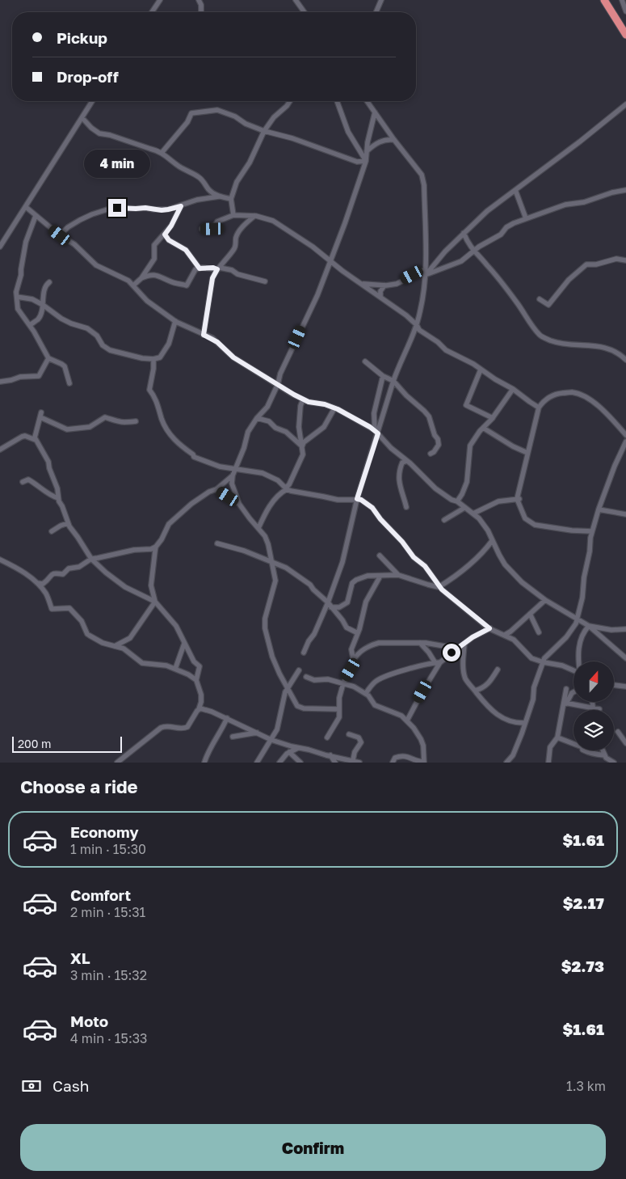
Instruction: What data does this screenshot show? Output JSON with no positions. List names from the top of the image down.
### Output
{
  "scale_bar": "200 m",
  "north": "top",
  "page": {
    "banner": ["Pickup", "Drop-off"],
    "bubble": "4 min",
    "scale": "200 m",
    "heading": "Choose a ride",
    "list": [
      {
        "name": "Economy",
        "note": "1 min · 15:30",
        "value": "$1.61"
      },
      {
        "name": "Comfort",
        "note": "2 min · 15:31",
        "value": "$2.17"
      },
      {
        "name": "XL",
        "note": "3 min · 15:32",
        "value": "$2.73"
      },
      {
        "name": "Moto",
        "note": "4 min · 15:33",
        "value": "$1.61"
      }
    ],
    "pay": ["Cash", "1.3 km"],
    "buttons": "Confirm"
  }
}
